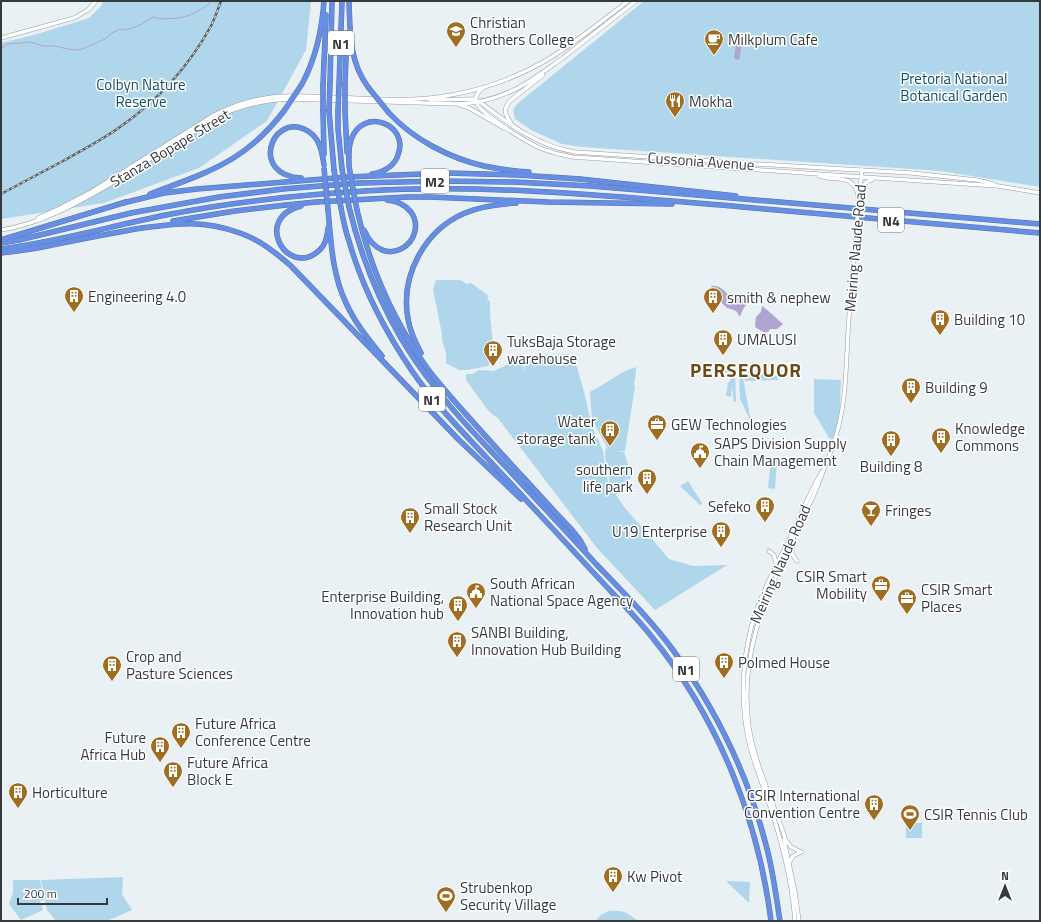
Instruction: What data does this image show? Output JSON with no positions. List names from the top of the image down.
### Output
{
  "streets": {
    "highway": ["N1", "M2", "N4"],
    "main road": ["Stanza Bopape Street", "Cussonia Avenue", "Meiring Naude Road"]
  },
  "crossings": [
    ["Stanza Bopape Street", "Cussonia Avenue"],
    ["Cussonia Avenue", "Meiring Naude Road"],
    ["M2", "N4"]
  ],
  "districts": ["PERSEQUOR"],
  "parks": ["Pretoria National Botanical Garden", "Colbyn Nature Reserve"],
  "places": {
    "school or university": ["Christian Brothers College"],
    "cafe": ["Milkplum Cafe"],
    "restaurant": ["Mokha"],
    "building": [
      "Engineering 4.0",
      "smith & nephew",
      "Building 10",
      "UMALUSI",
      "TuksBaja Storage warehouse",
      "Building 9",
      "Water storage tank",
      "Knowledge Commons",
      "Building 8",
      "southern life park",
      "Sefeko",
      "Small Stock Research Unit",
      "U19 Enterprise",
      "Enterprise Building, Innovation hub",
      "SANBI Building, Innovation Hub Building",
      "Polmed House",
      "Crop and Pasture Sciences",
      "Future Africa Conference Centre",
      "Future Africa Hub",
      "Future Africa Block E",
      "Horticulture",
      "CSIR International Convention Centre",
      "Kw Pivot"
    ],
    "office": ["GEW Technologies", "CSIR Smart Mobility", "CSIR Smart Places"],
    "public building": ["SAPS Division Supply Chain Management", "South African National Space Agency"],
    "bar": ["Fringes"],
    "sports": ["CSIR Tennis Club", "Strubenkop Security Village"]
  },
  "scale_bar": "200 m",
  "north": "top"
}
